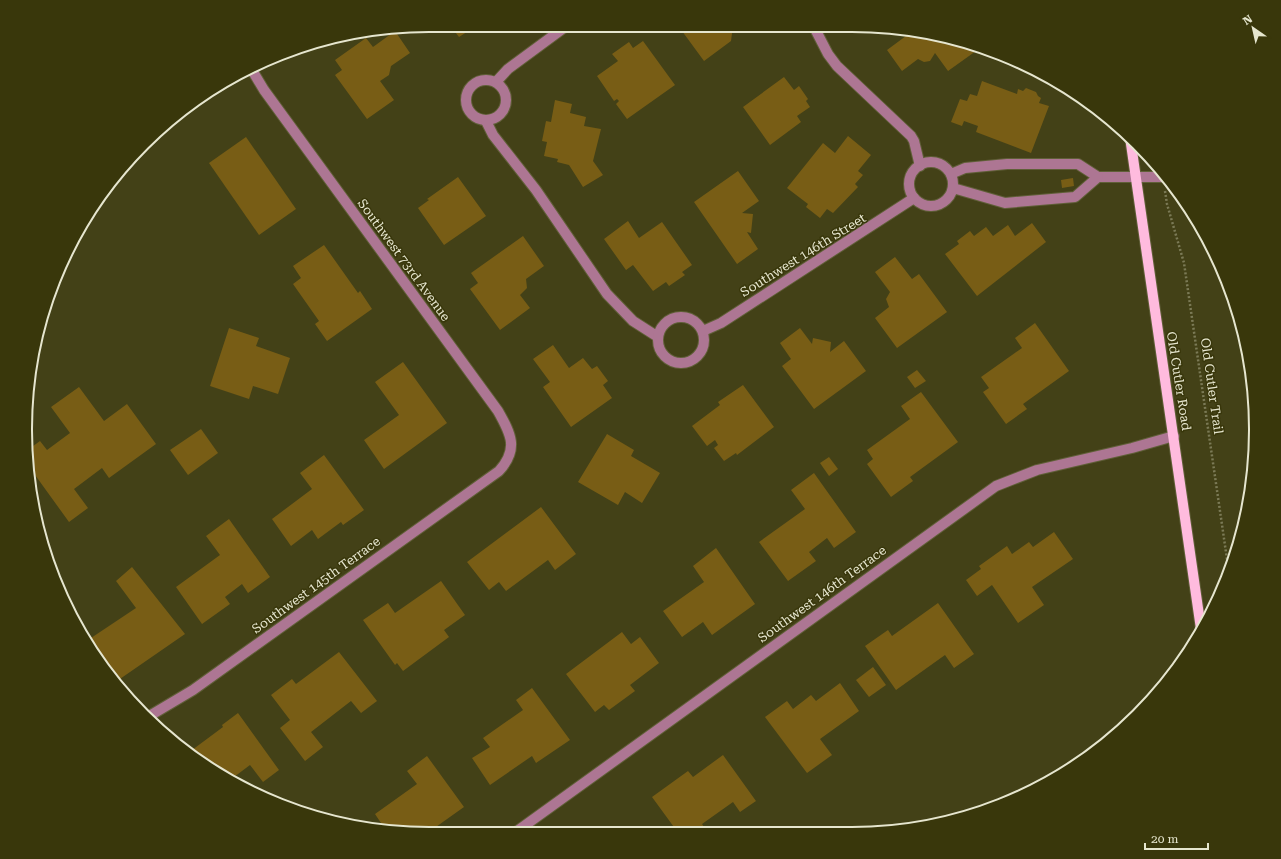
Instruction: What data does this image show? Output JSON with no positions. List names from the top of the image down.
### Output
{
  "streets": {
    "main road": ["Old Cutler Road"],
    "street": [
      "Southwest 146th Street",
      "Southwest 73rd Avenue",
      "Southwest 145th Terrace",
      "Southwest 146th Terrace"
    ],
    "path": ["Old Cutler Trail"]
  },
  "crossings": [
    ["Southwest 73rd Avenue", "Southwest 145th Terrace"],
    ["Old Cutler Road", "Southwest 146th Terrace"]
  ],
  "scale_bar": "20 m",
  "north": "top left"
}
